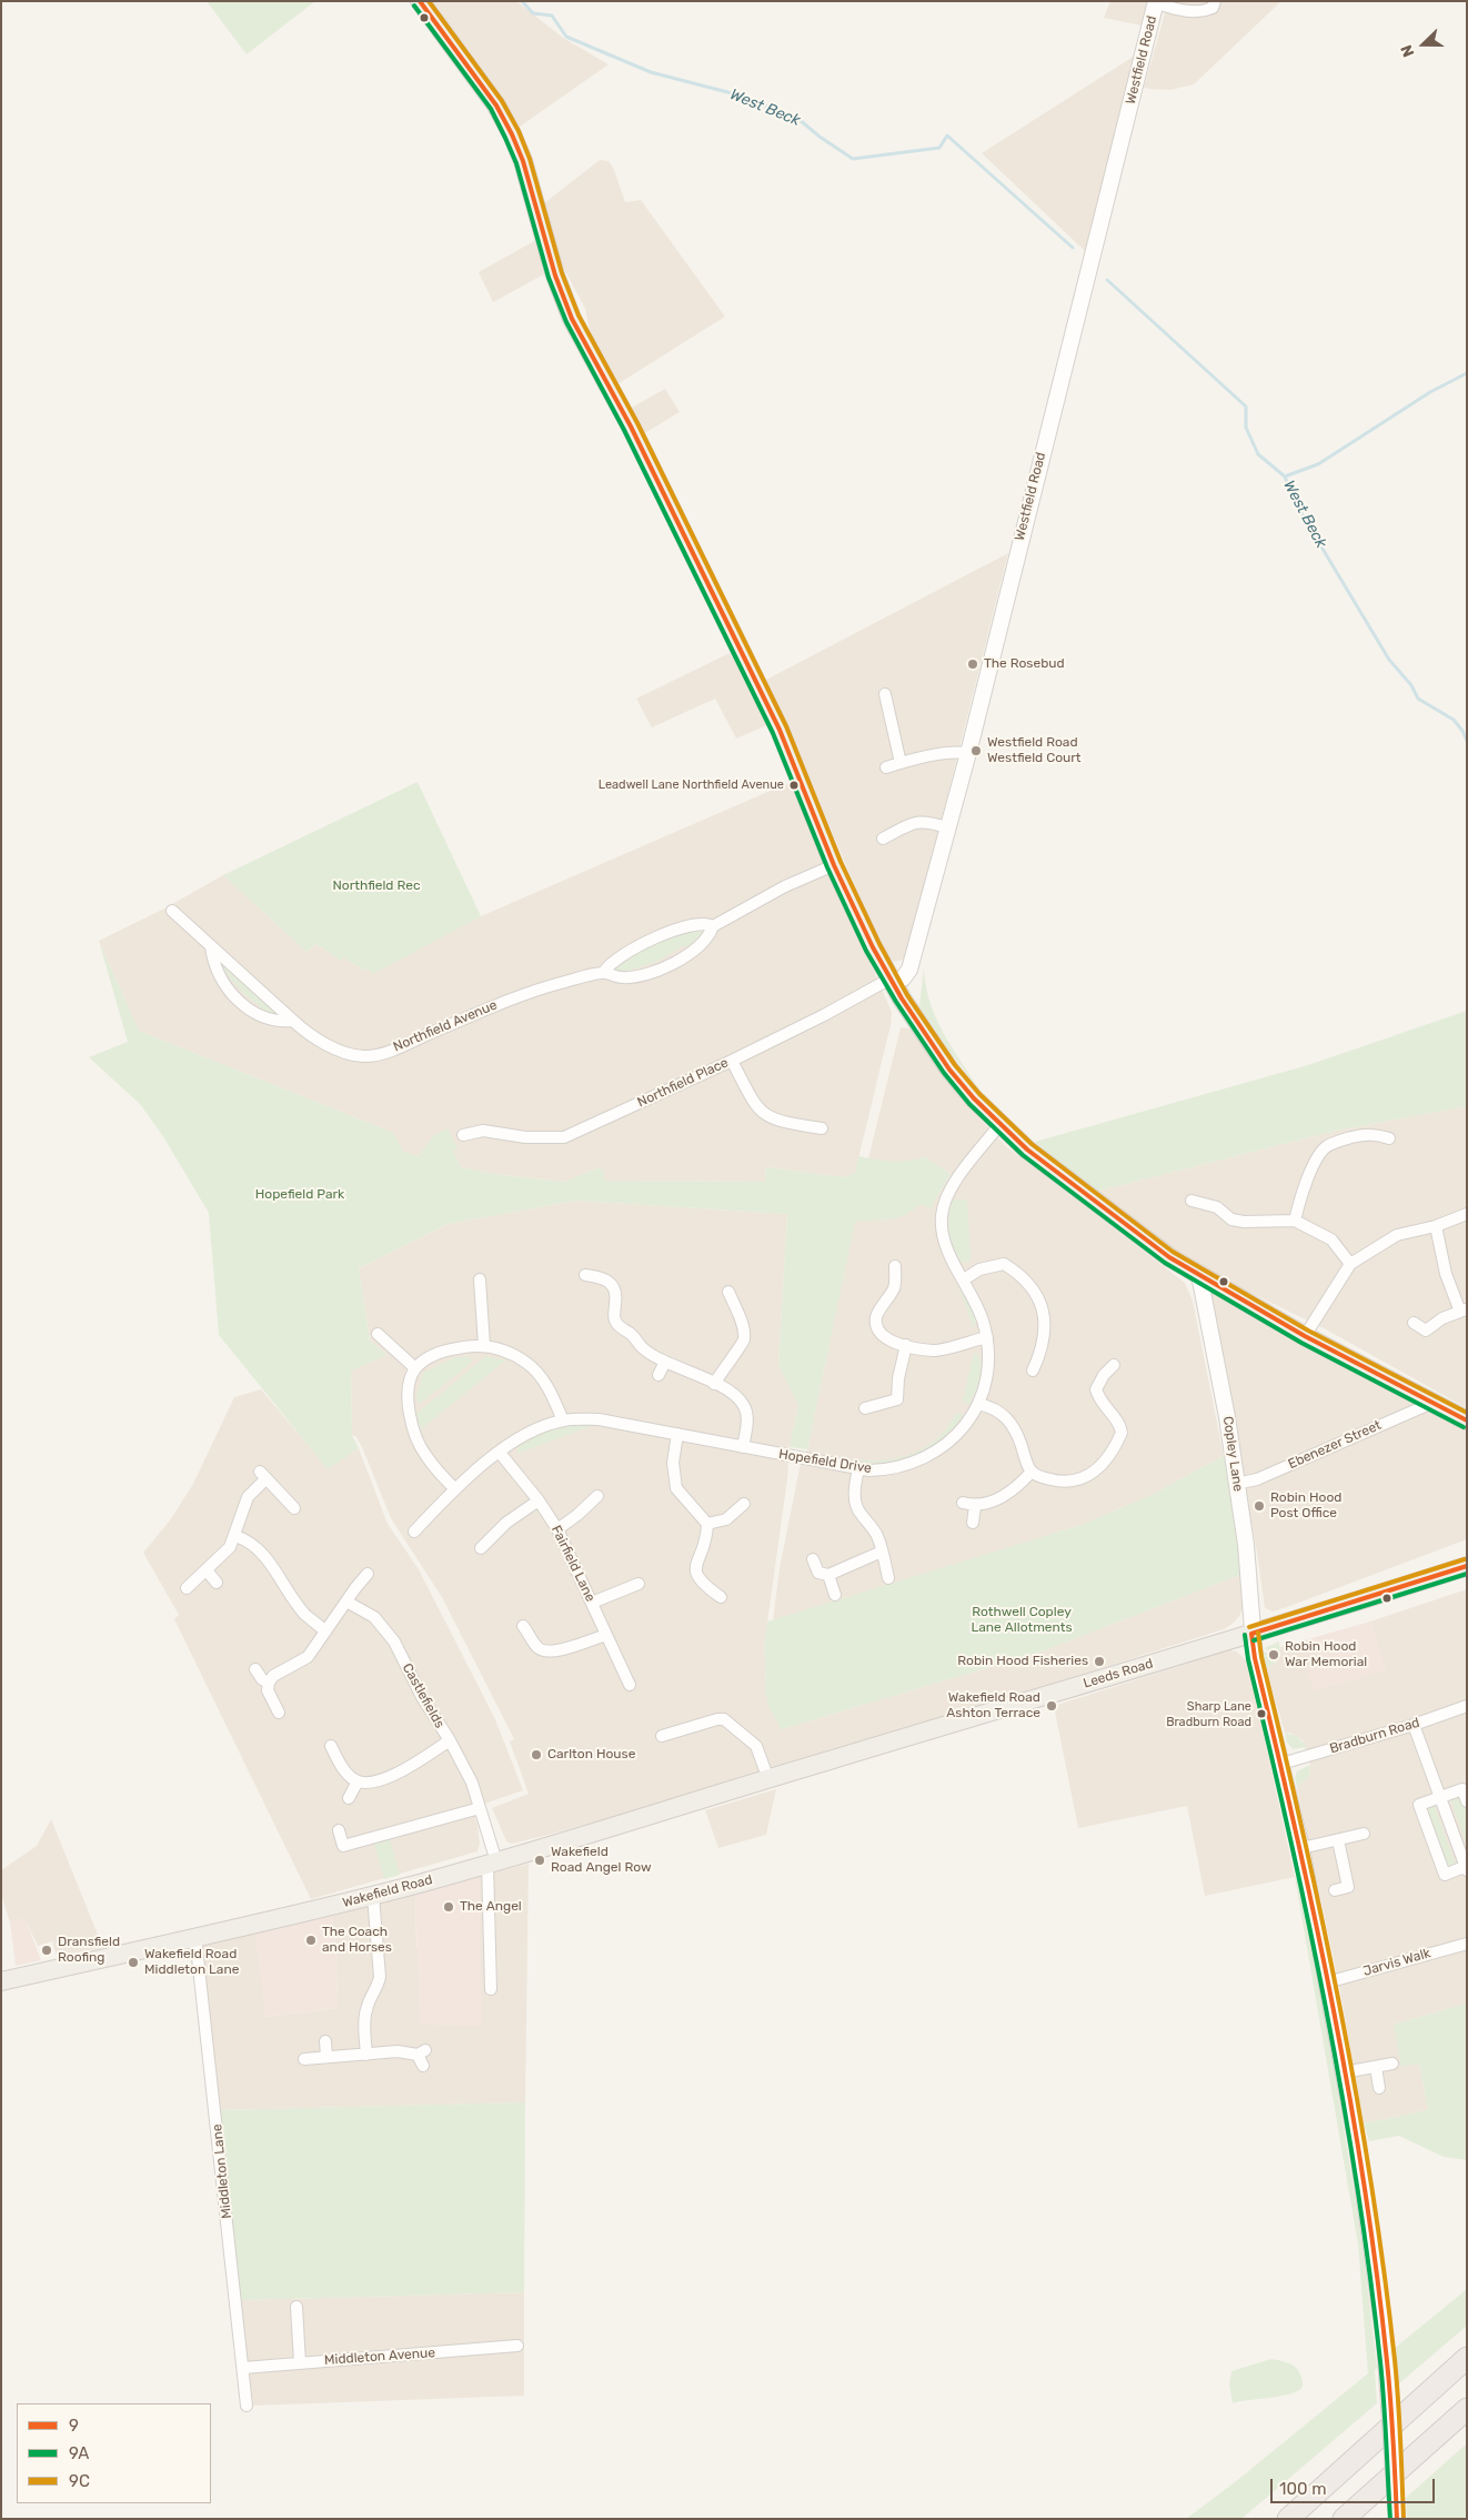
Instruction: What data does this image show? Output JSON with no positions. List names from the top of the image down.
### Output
{
  "streets": {
    "main road": ["Leeds Road", "Wakefield Road"],
    "street": [
      "Westfield Road",
      "Northfield Avenue",
      "Northfield Place",
      "Ebenezer Street",
      "Copley Lane",
      "Hopefield Drive",
      "Fairfield Lane",
      "Castlefields",
      "Bradburn Road",
      "Jarvis Walk",
      "Middleton Lane",
      "Middleton Avenue"
    ]
  },
  "crossings": [
    ["Westfield Road", "Northfield Place"],
    ["Ebenezer Street", "Copley Lane"],
    ["Copley Lane", "Leeds Road"],
    ["Copley Lane", "Bradburn Road"],
    ["Copley Lane", "Jarvis Walk"],
    ["Hopefield Drive", "Fairfield Lane"],
    ["Leeds Road", "Wakefield Road"],
    ["Castlefields", "Wakefield Road"],
    ["Wakefield Road", "Middleton Lane"],
    ["Middleton Lane", "Middleton Avenue"]
  ],
  "water": ["West Beck"],
  "parks": ["Northfield Rec", "Hopefield Park", "Rothwell Copley Lane Allotments"],
  "places": [
    "The Rosebud",
    "Westfield Road Westfield Court",
    "Leadwell Lane Northfield Avenue",
    "Robin Hood Post Office",
    "Robin Hood War Memorial",
    "Robin Hood Fisheries",
    "Wakefield Road Ashton Terrace",
    "Sharp Lane Bradburn Road",
    "Carlton House",
    "Wakefield Road Angel Row",
    "The Angel",
    "The Coach and Horses",
    "Dransfield Roofing",
    "Wakefield Road Middleton Lane"
  ],
  "lines": ["transit line 9", "transit line 9C", "transit line 9A"],
  "legend": ["9", "9A", "9C"],
  "scale_bar": "100 m",
  "north": "left"
}
